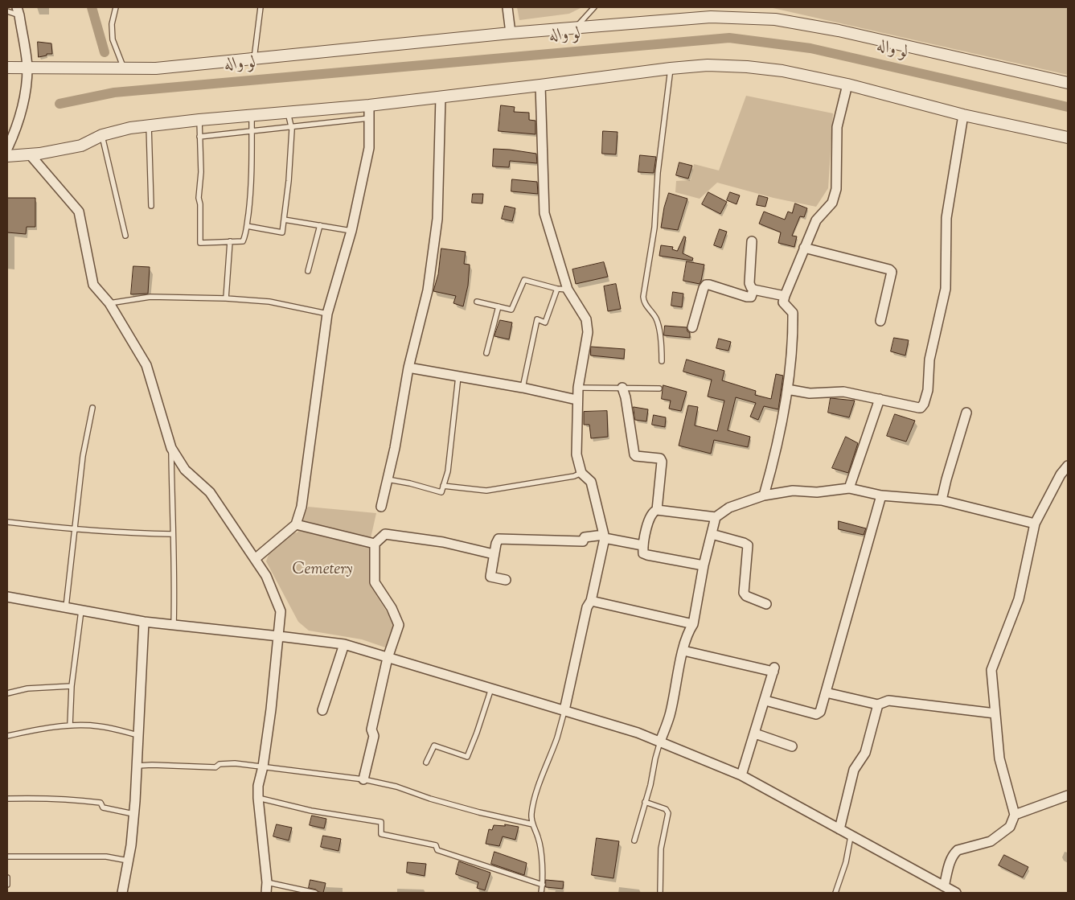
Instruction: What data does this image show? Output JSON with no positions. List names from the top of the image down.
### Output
{
  "water": ["لو واله"],
  "parks": ["Cemetery"]
}
